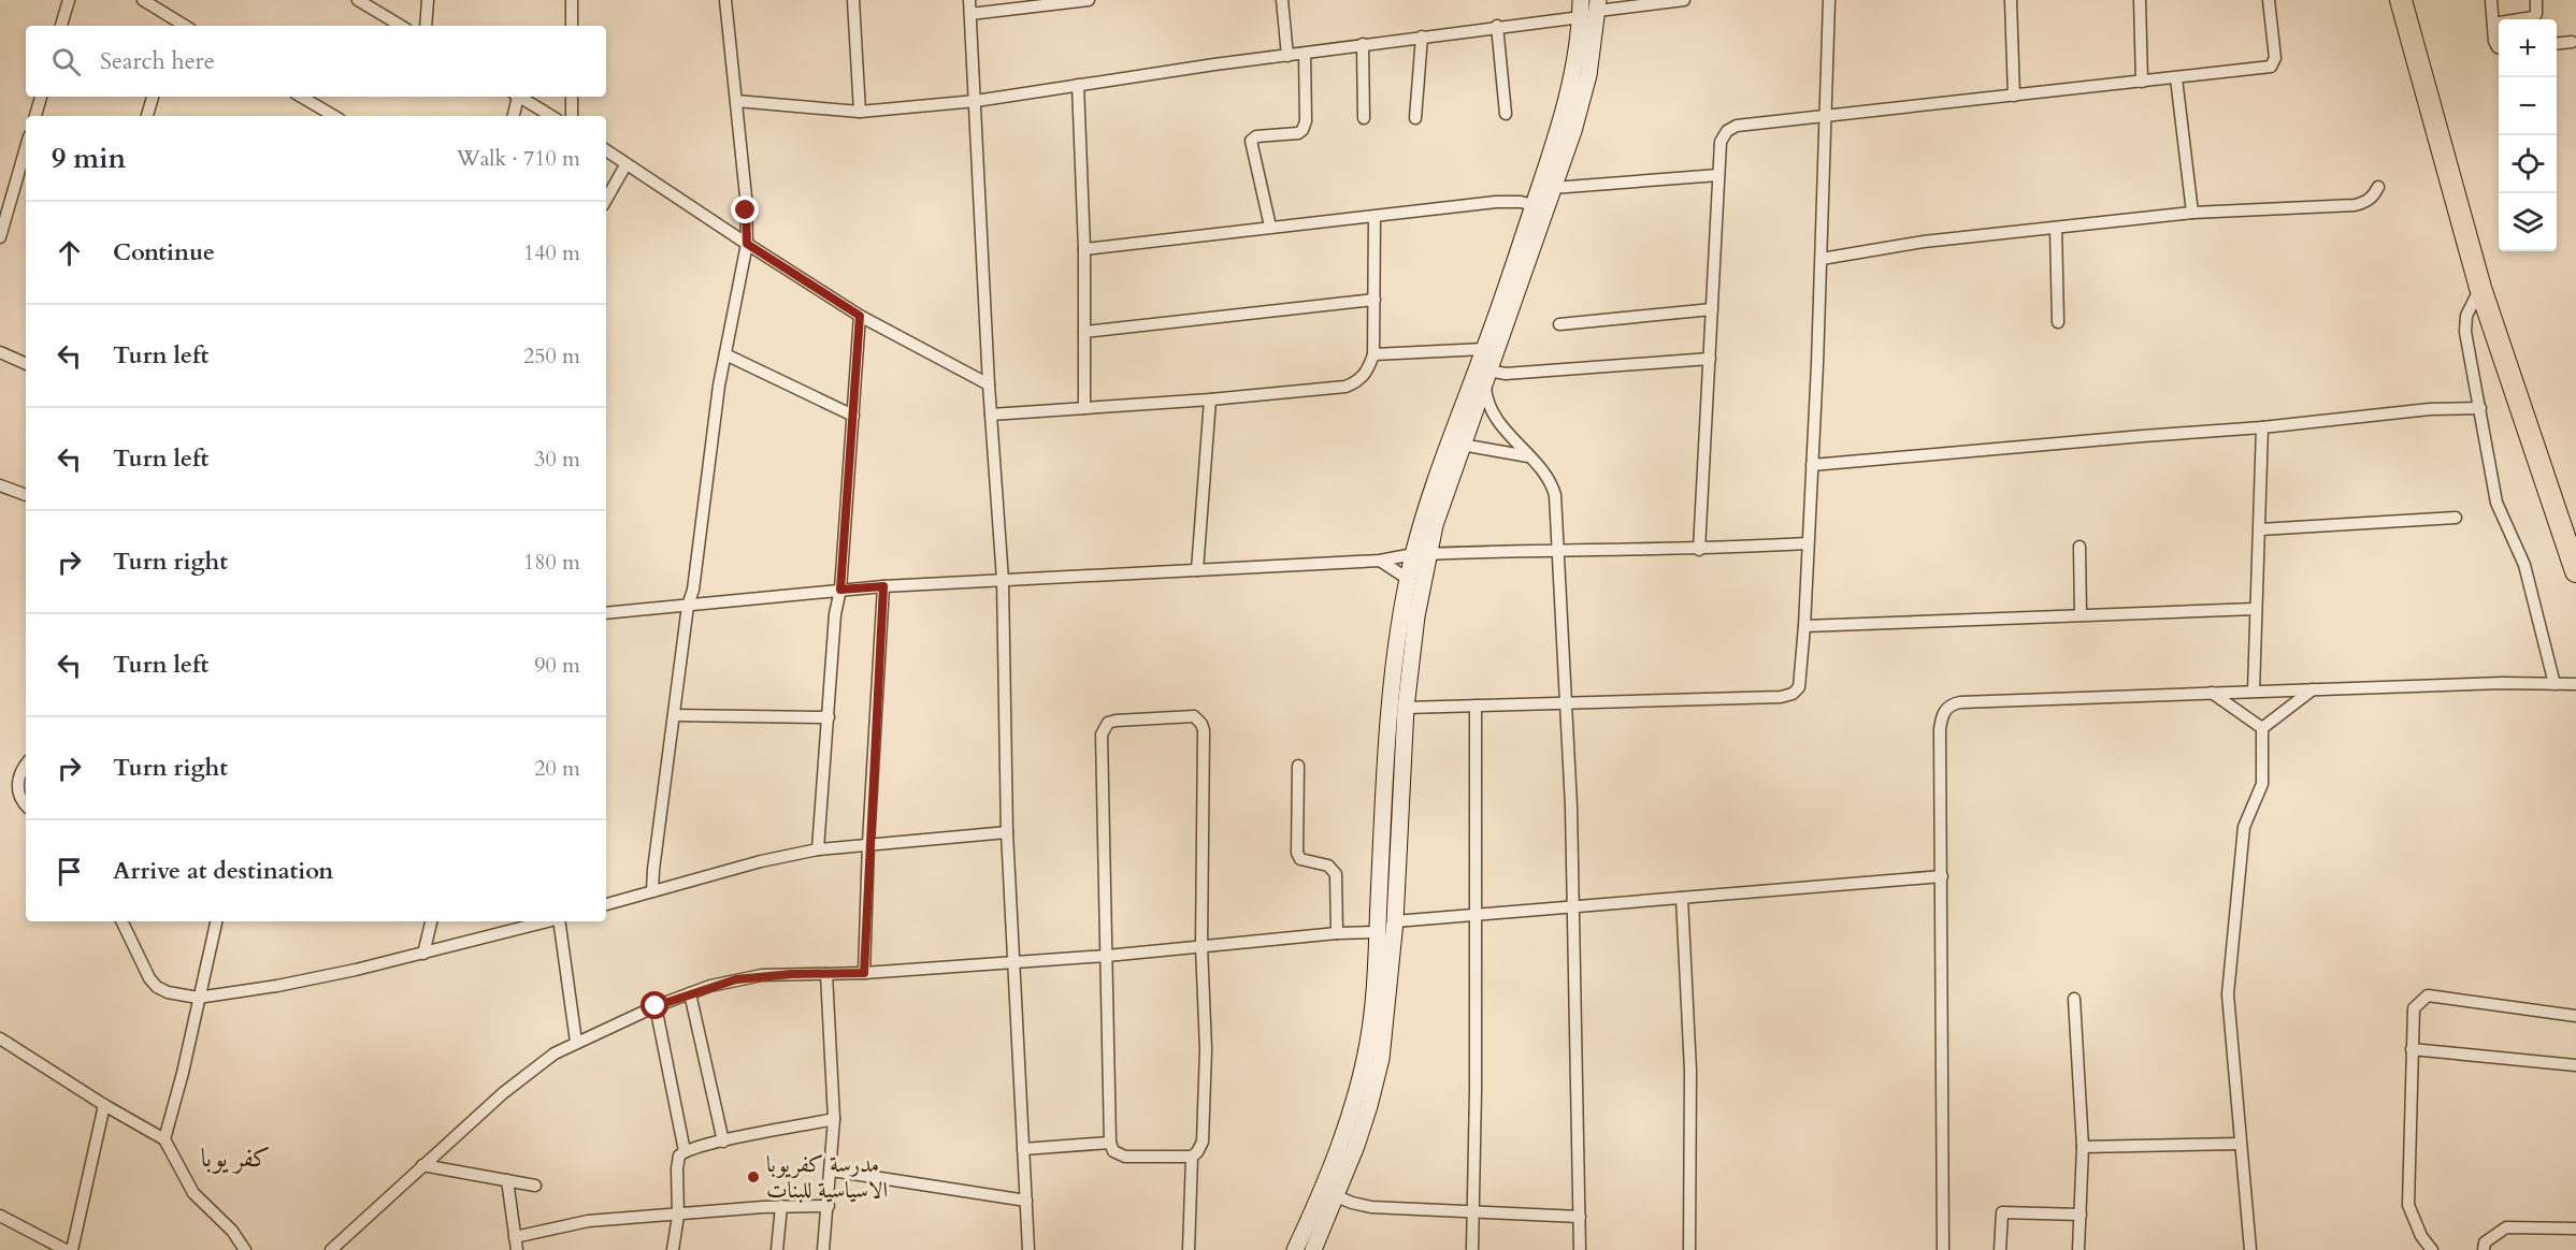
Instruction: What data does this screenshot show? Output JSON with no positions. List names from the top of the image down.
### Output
{
  "districts": ["كفر يوبا"],
  "places": ["مدرسة كفريوبا الاسياسية للبنات"],
  "page": {
    "map_buttons": ["+", "−"],
    "search": "Search here",
    "heading": ["9 min", "Walk · 710 m"],
    "list": [
      ["Continue", "140 m"],
      ["Turn left", "250 m"],
      ["Turn left", "30 m"],
      ["Turn right", "180 m"],
      ["Turn left", "90 m"],
      ["Turn right", "20 m"],
      "Arrive at destination"
    ]
  }
}
